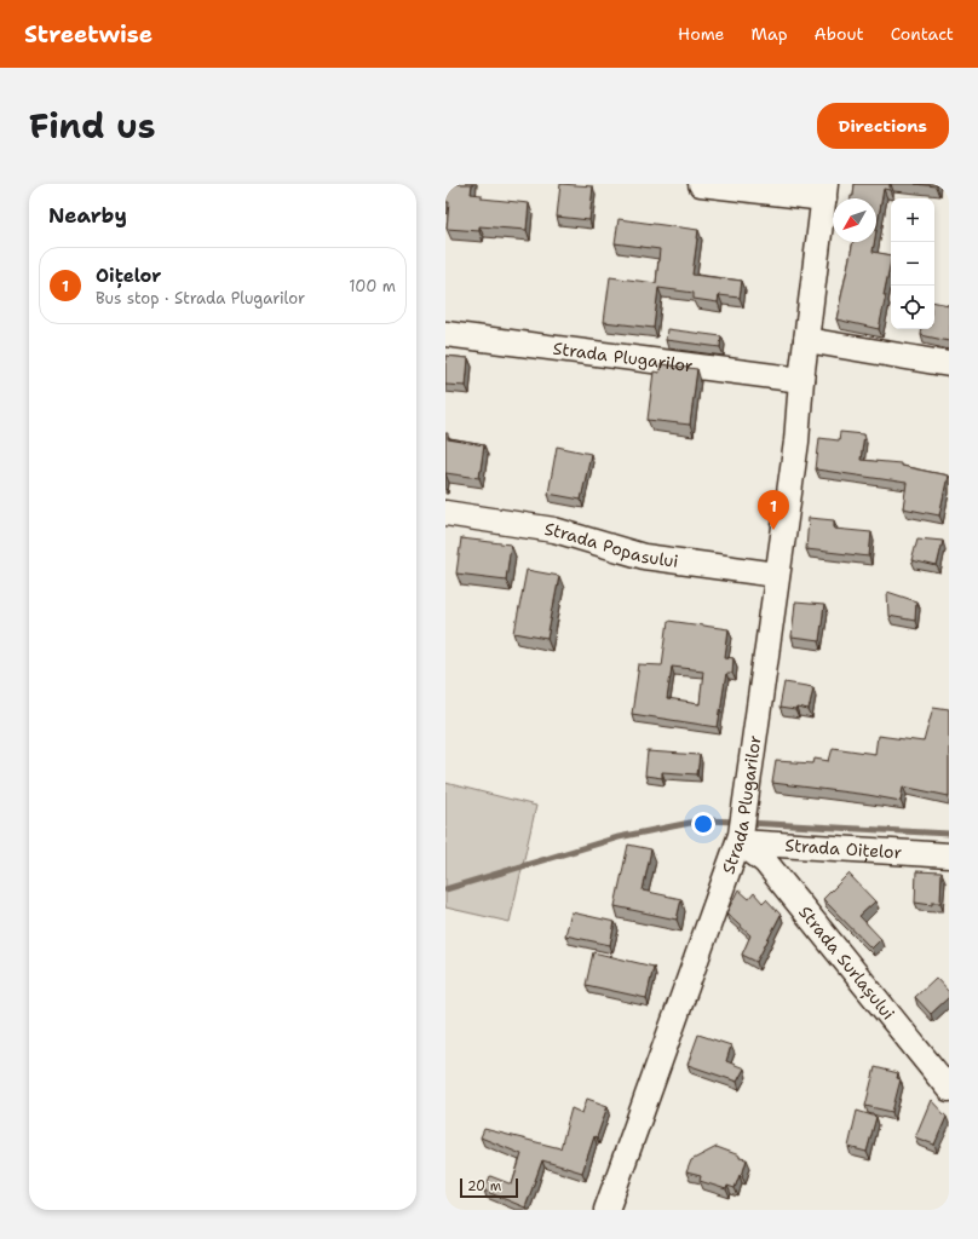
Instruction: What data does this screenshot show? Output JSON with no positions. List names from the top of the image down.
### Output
{
  "streets": {
    "street": [
      "Strada Plugarilor",
      "Strada Popasului",
      "Strada Oițelor",
      "Strada Surlașului"
    ]
  },
  "crossings": [
    ["Strada Plugarilor", "Strada Popasului"],
    ["Strada Plugarilor", "Strada Oițelor"],
    ["Strada Plugarilor", "Strada Surlașului"],
    ["Strada Oițelor", "Strada Surlașului"]
  ],
  "scale_bar": "20 m",
  "north": "bottom left",
  "page": {
    "header": "Streetwise",
    "nav": [
      "Home",
      "Map",
      "About",
      "Contact"
    ],
    "title": "Find us",
    "buttons": "Directions",
    "heading": "Nearby",
    "map_buttons": ["+", "−"],
    "list": [
      {
        "mark": "1",
        "name": "Oițelor",
        "note": "Bus stop · Strada Plugarilor",
        "value": "100 m"
      }
    ],
    "pins": "1",
    "scale": "20 m"
  }
}
